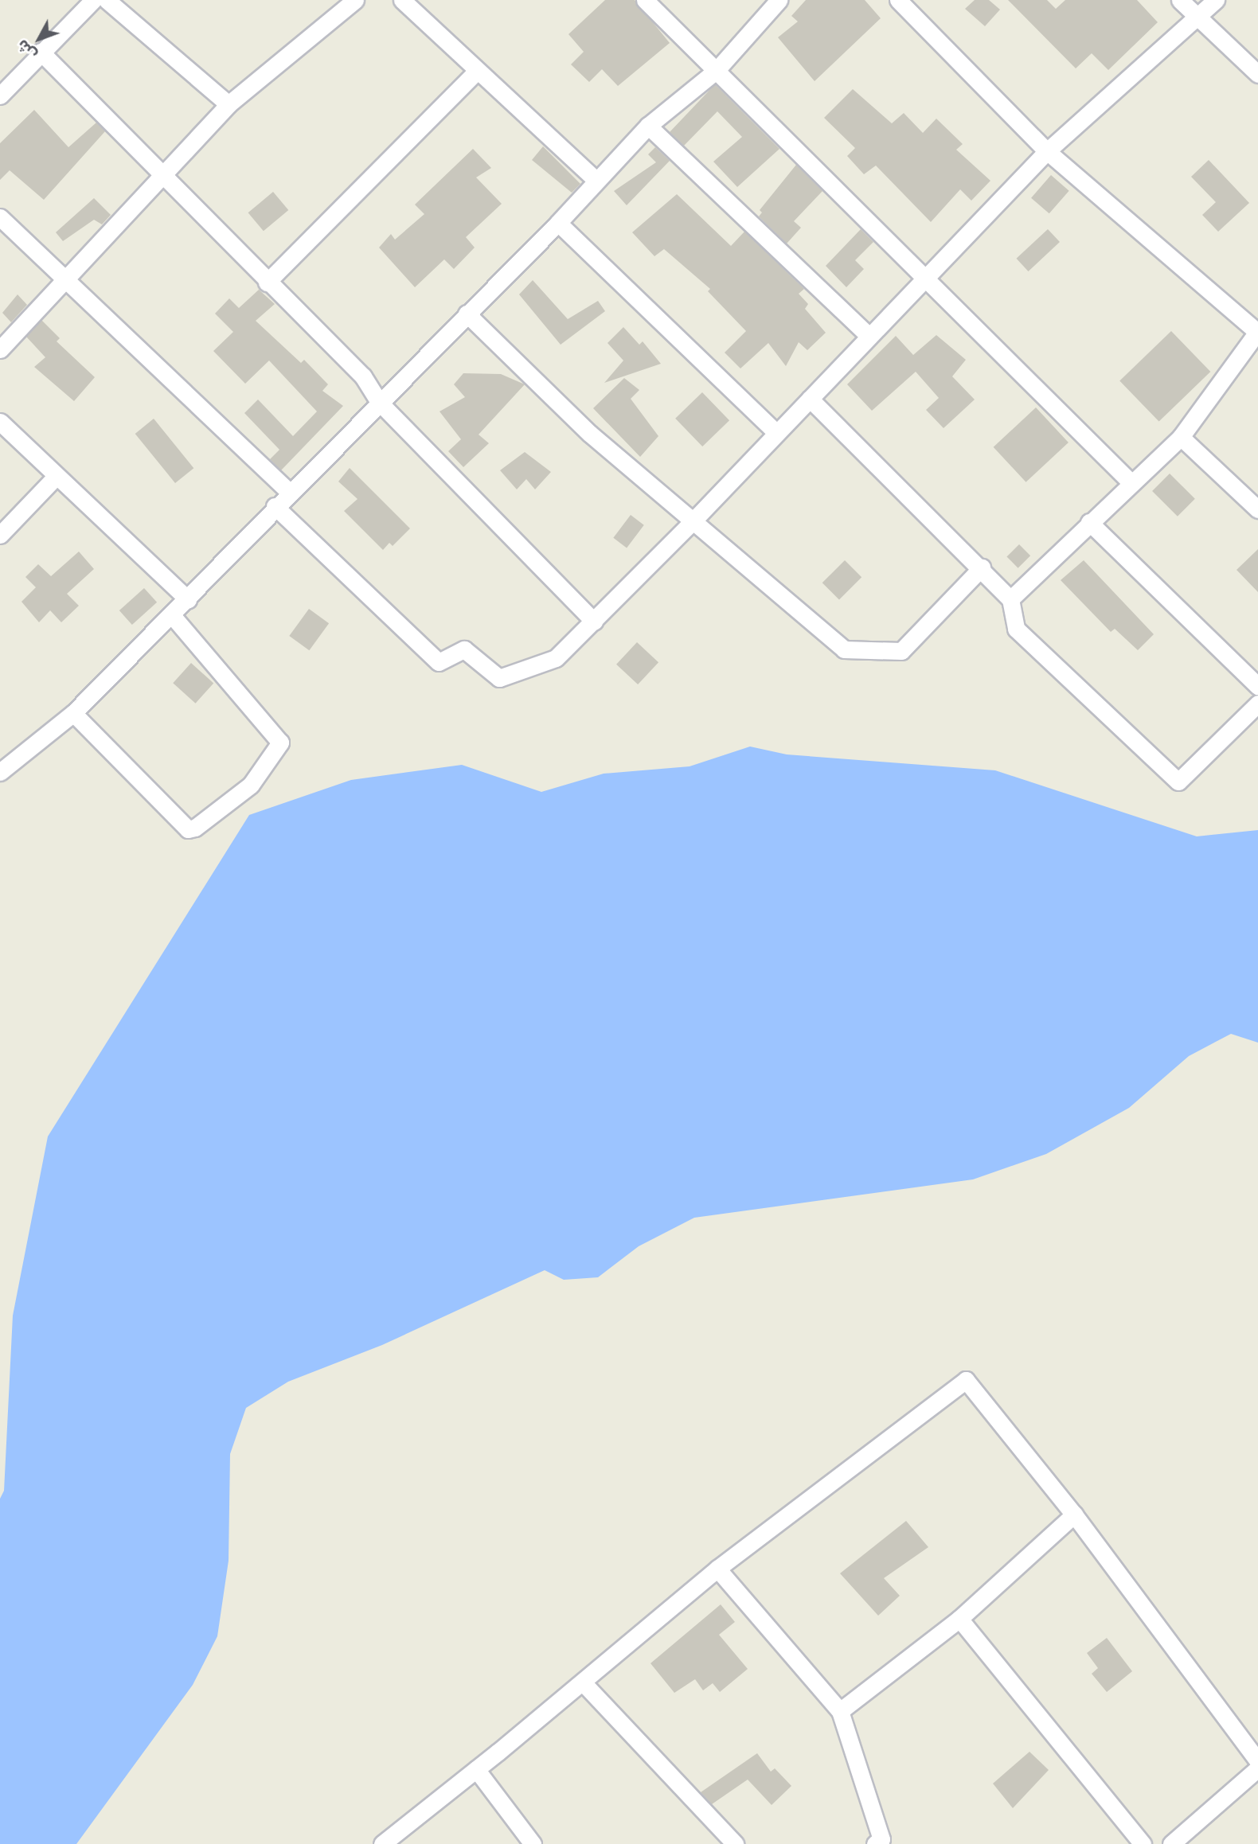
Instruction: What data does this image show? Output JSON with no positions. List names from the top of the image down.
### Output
{
  "north": "bottom left"
}
